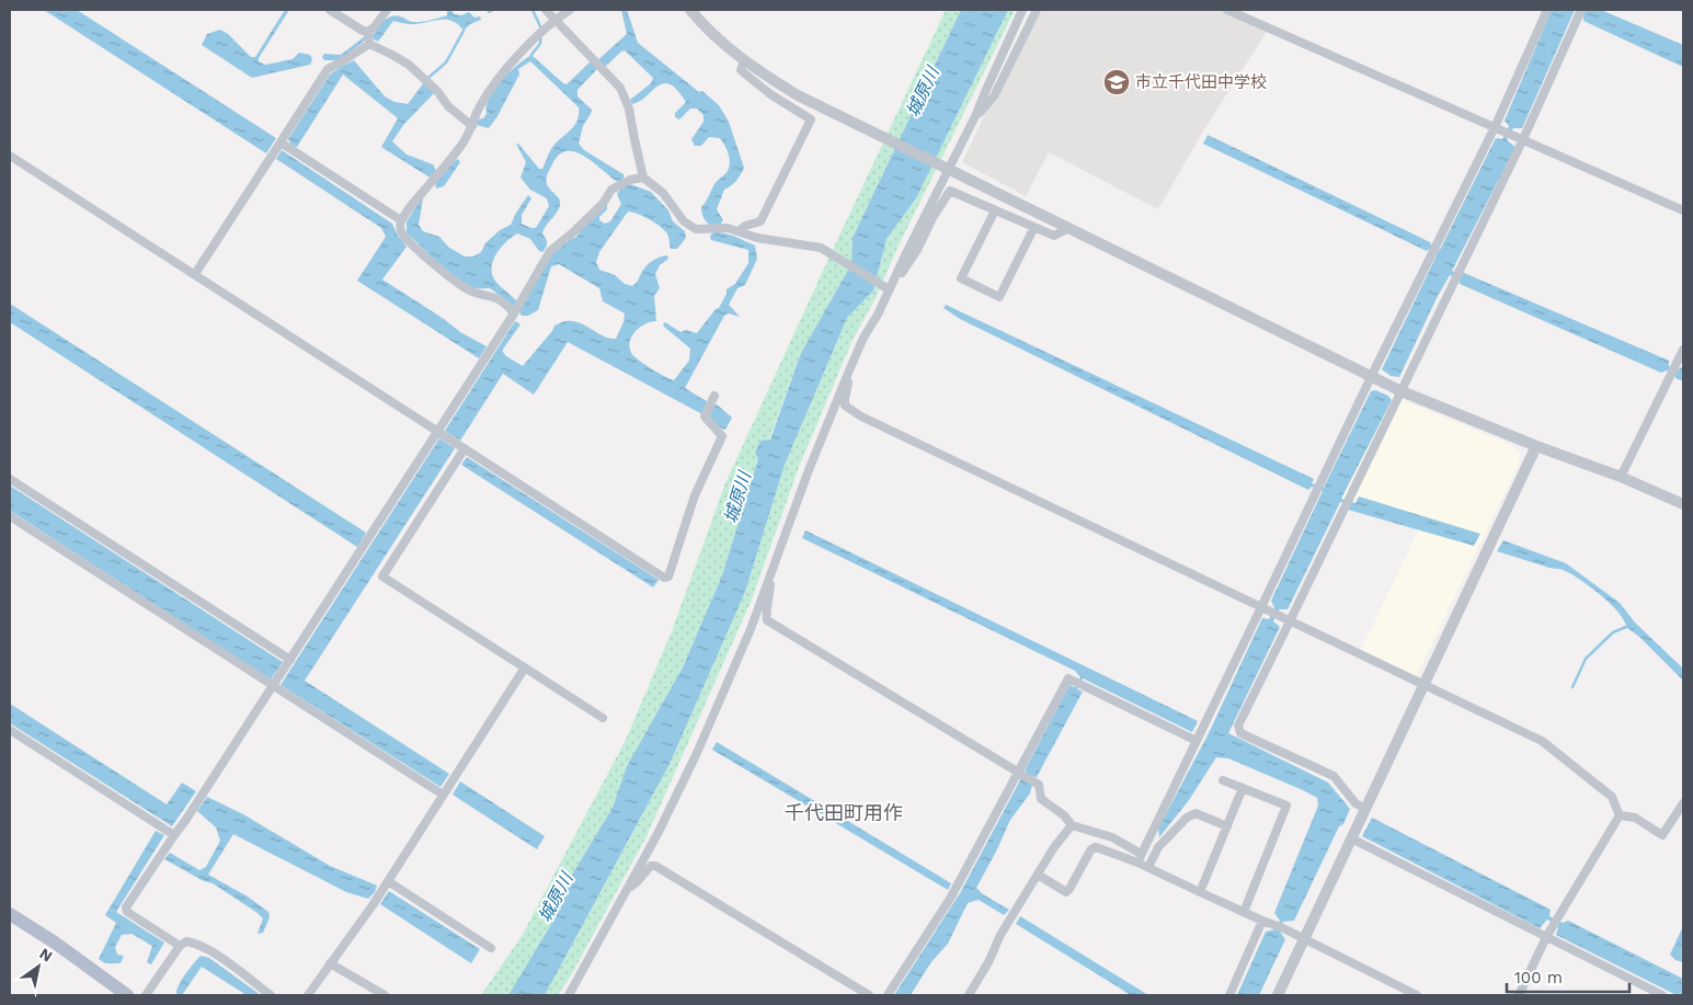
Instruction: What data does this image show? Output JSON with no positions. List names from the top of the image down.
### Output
{
  "districts": ["千代田町用作"],
  "water": ["城原川"],
  "places": {
    "school or university": ["市立千代田中学校"]
  },
  "scale_bar": "100 m",
  "north": "top right"
}
